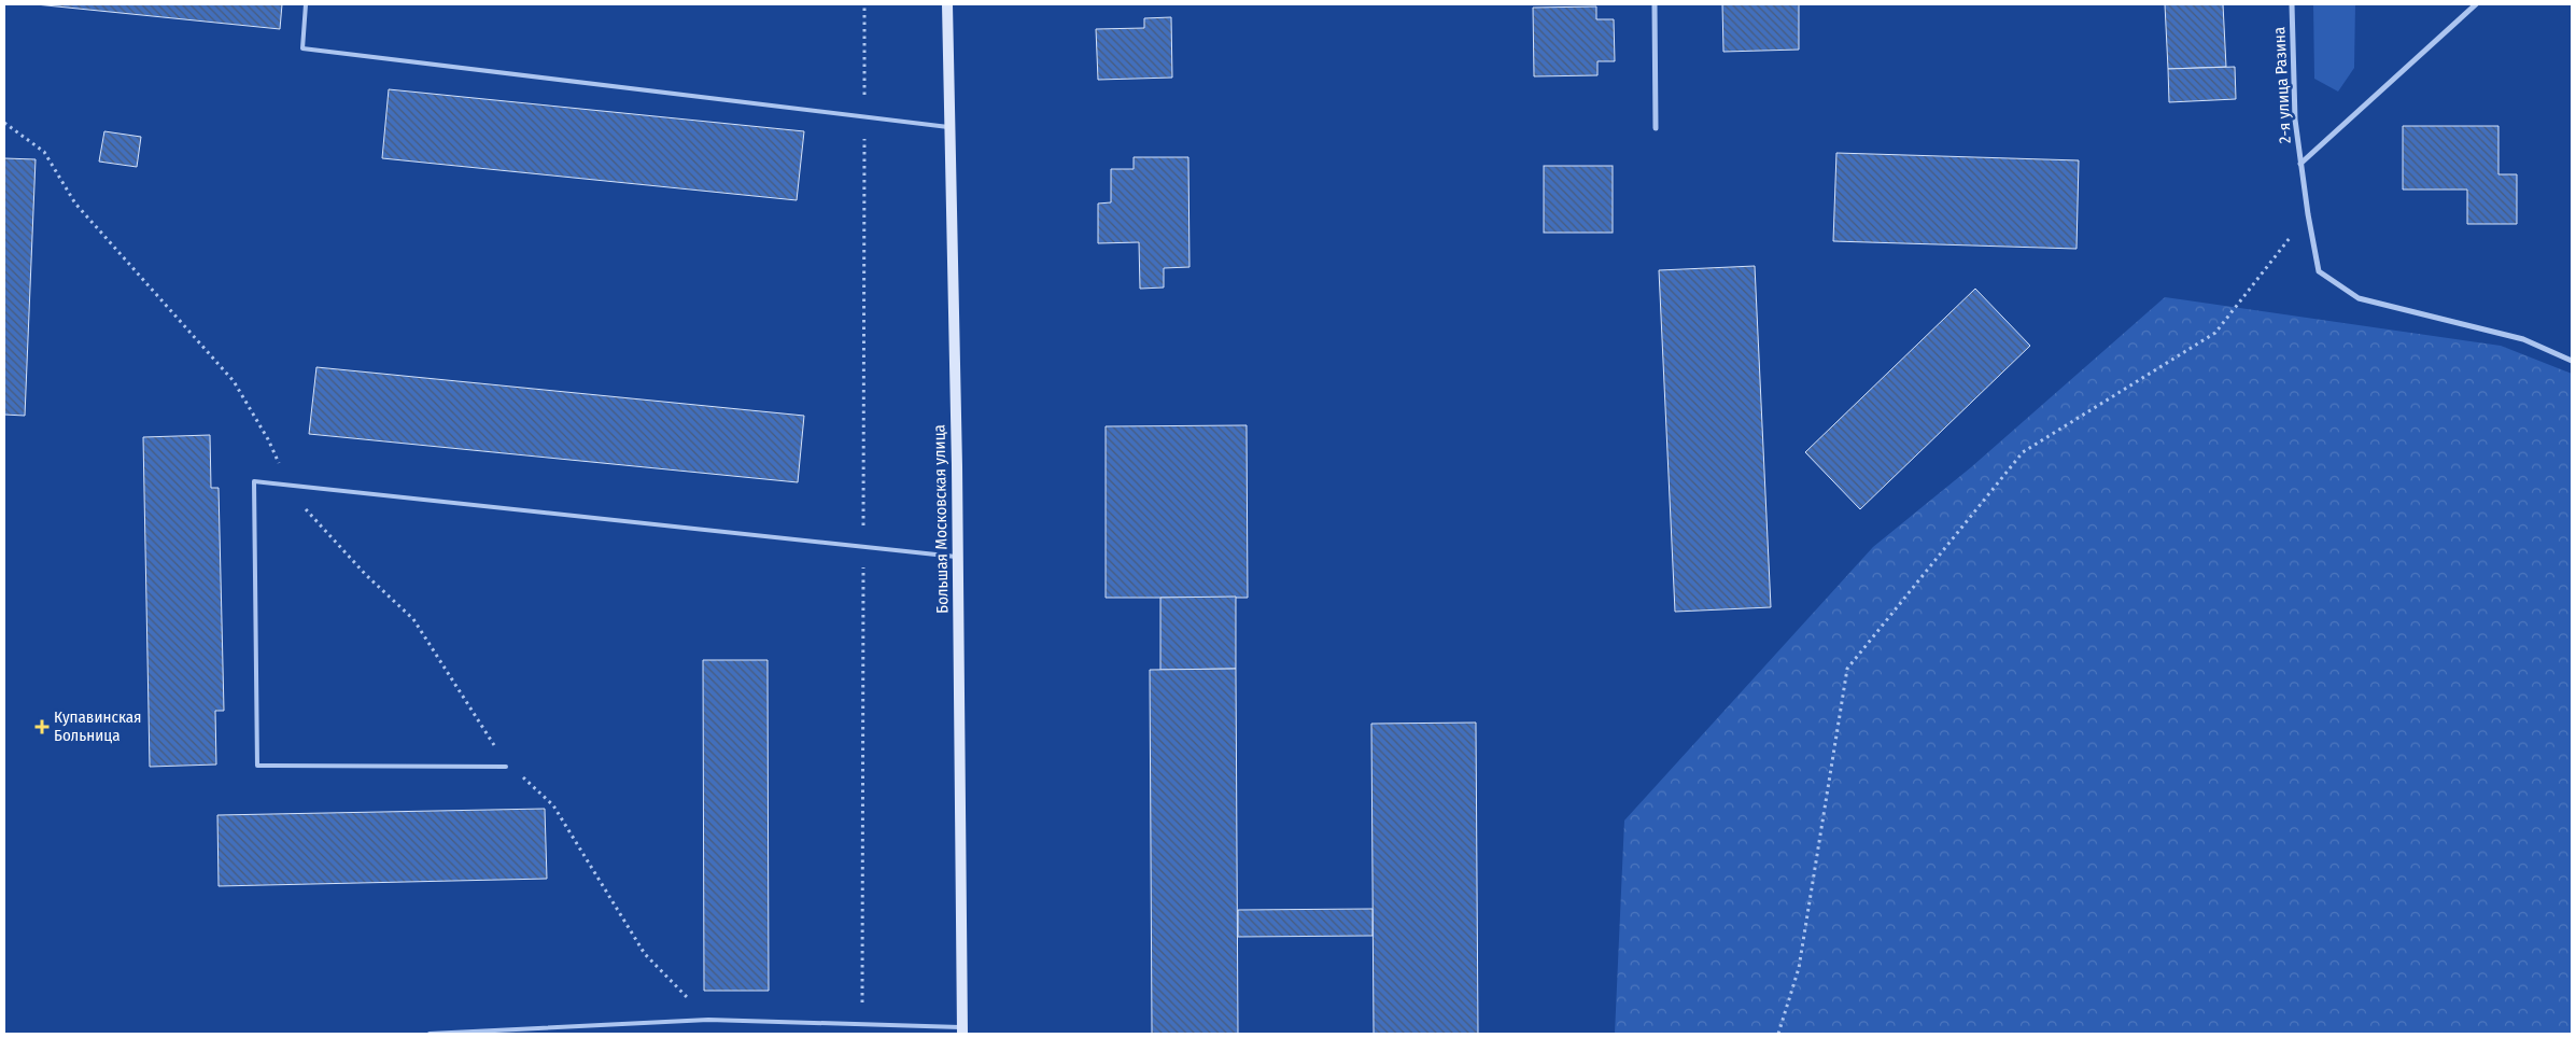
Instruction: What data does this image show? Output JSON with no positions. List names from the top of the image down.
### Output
{
  "streets": {
    "street": ["2-я улица Разина", "Большая Московская улица"]
  },
  "places": {
    "health": ["Купавинская Больница"]
  }
}
